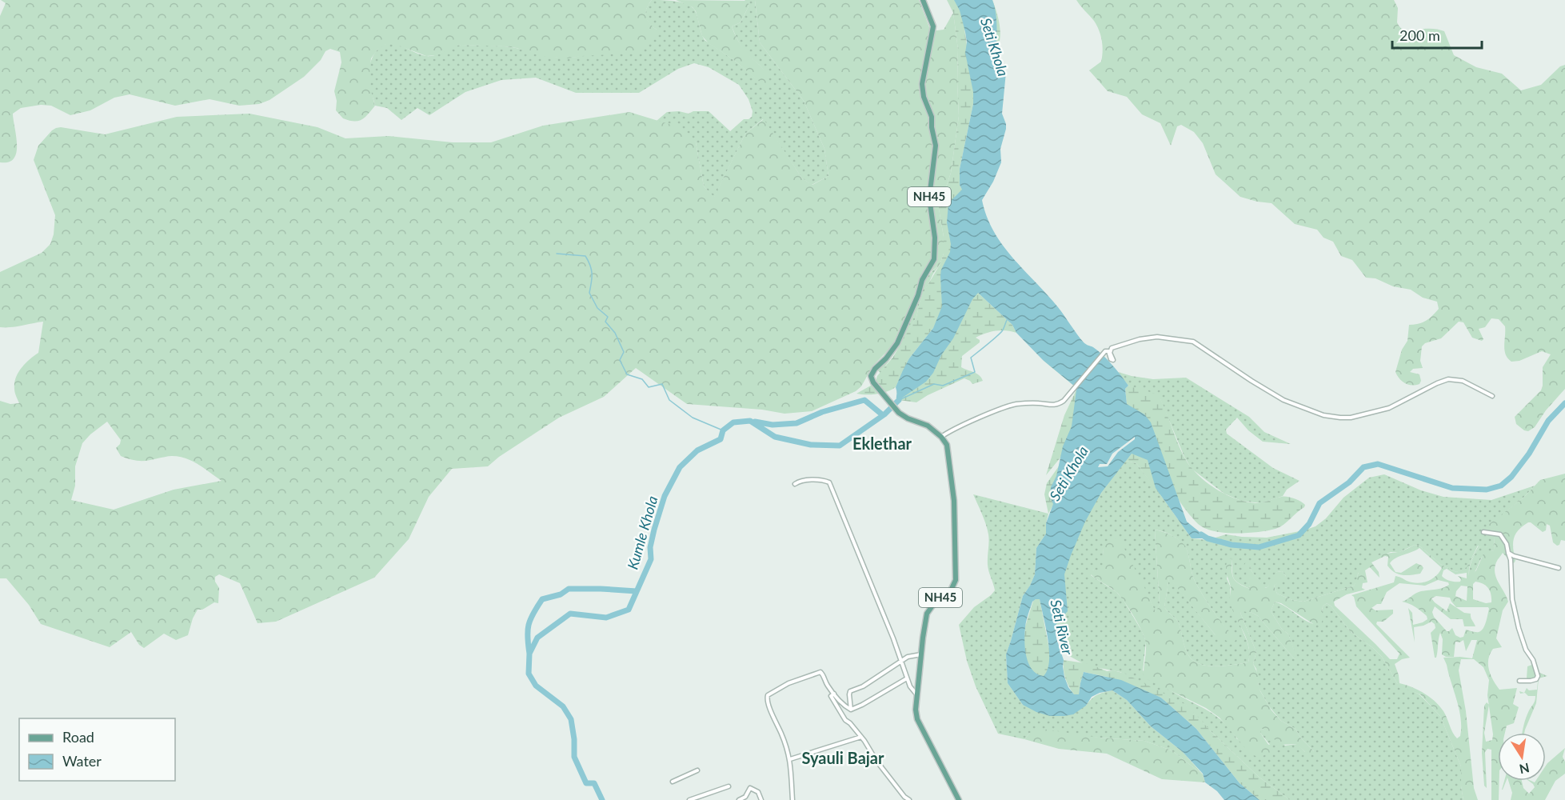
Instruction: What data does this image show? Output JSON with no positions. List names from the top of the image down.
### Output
{
  "streets": {
    "main road": ["NH45"]
  },
  "districts": ["Eklethar", "Syauli Bajar"],
  "water": ["Seti Khola", "Kumle Khola", "Seti River"],
  "legend": ["Road", "Water"],
  "scale_bar": "200 m",
  "north": "bottom"
}
